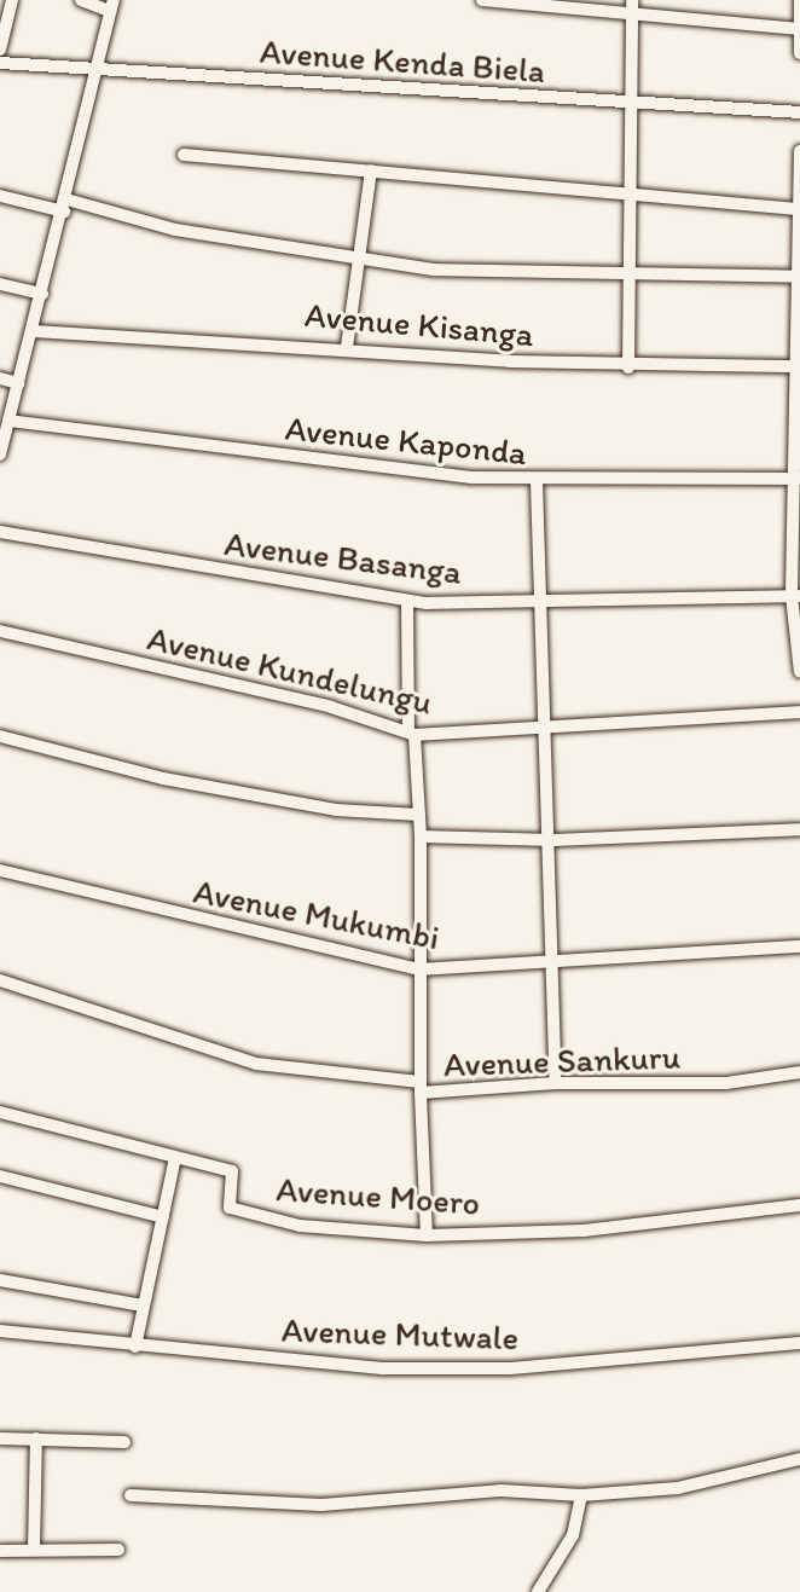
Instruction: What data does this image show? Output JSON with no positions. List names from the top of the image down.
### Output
{
  "streets": {
    "street": [
      "Avenue Kenda Biela",
      "Avenue Kisanga",
      "Avenue Kaponda",
      "Avenue Basanga",
      "Avenue Kundelungu",
      "Avenue Mukumbi",
      "Avenue Sankuru",
      "Avenue Moero",
      "Avenue Mutwale"
    ]
  }
}
